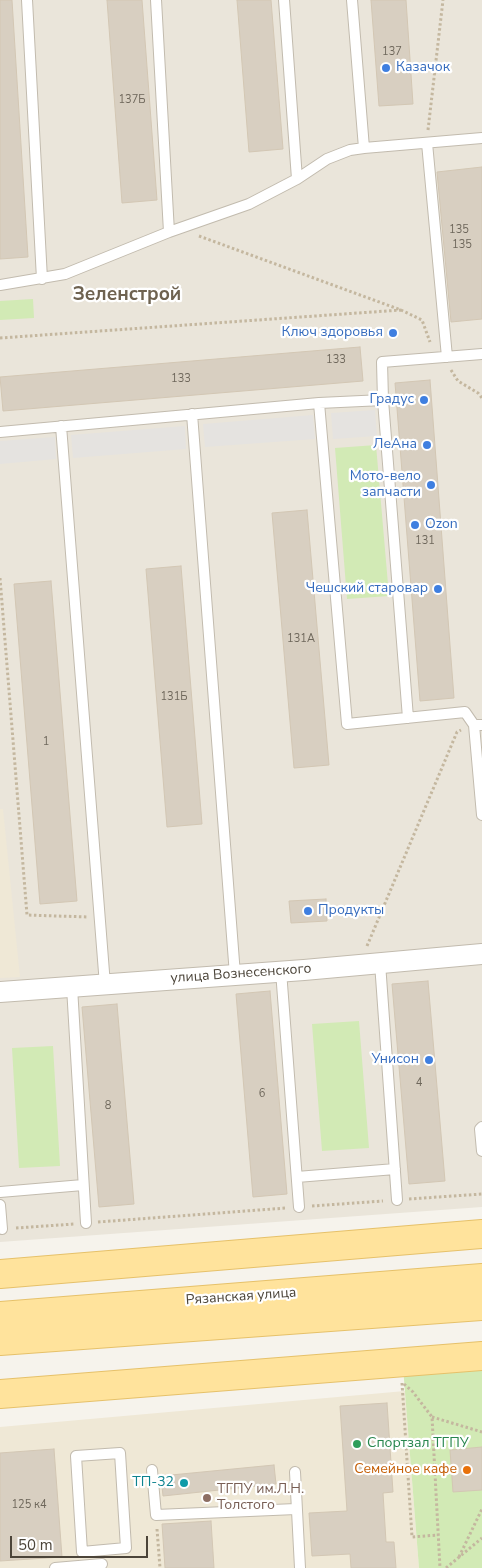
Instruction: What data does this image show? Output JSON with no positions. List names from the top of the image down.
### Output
{
  "streets": {
    "main road": ["Рязанская улица"],
    "street": ["улица Вознесенского"]
  },
  "districts": ["Зеленстрой"],
  "places": [
    "Казачок",
    "Ключ здоровья",
    "Градус",
    "ЛеАна",
    "Мото-вело запчасти",
    "Ozon",
    "Чешский старовар",
    "Продукты",
    "Унисон",
    "Спортзал ТГПУ",
    "Семейное кафе",
    "ТП-32",
    "ТГПУ им.Л.Н. Толстого"
  ],
  "house_numbers": [
    "137",
    "137Б",
    "135",
    "135",
    "133",
    "133",
    "131",
    "131А",
    "131Б",
    "1",
    "4",
    "6",
    "8",
    "125 к4"
  ],
  "scale_bar": "50 m"
}
